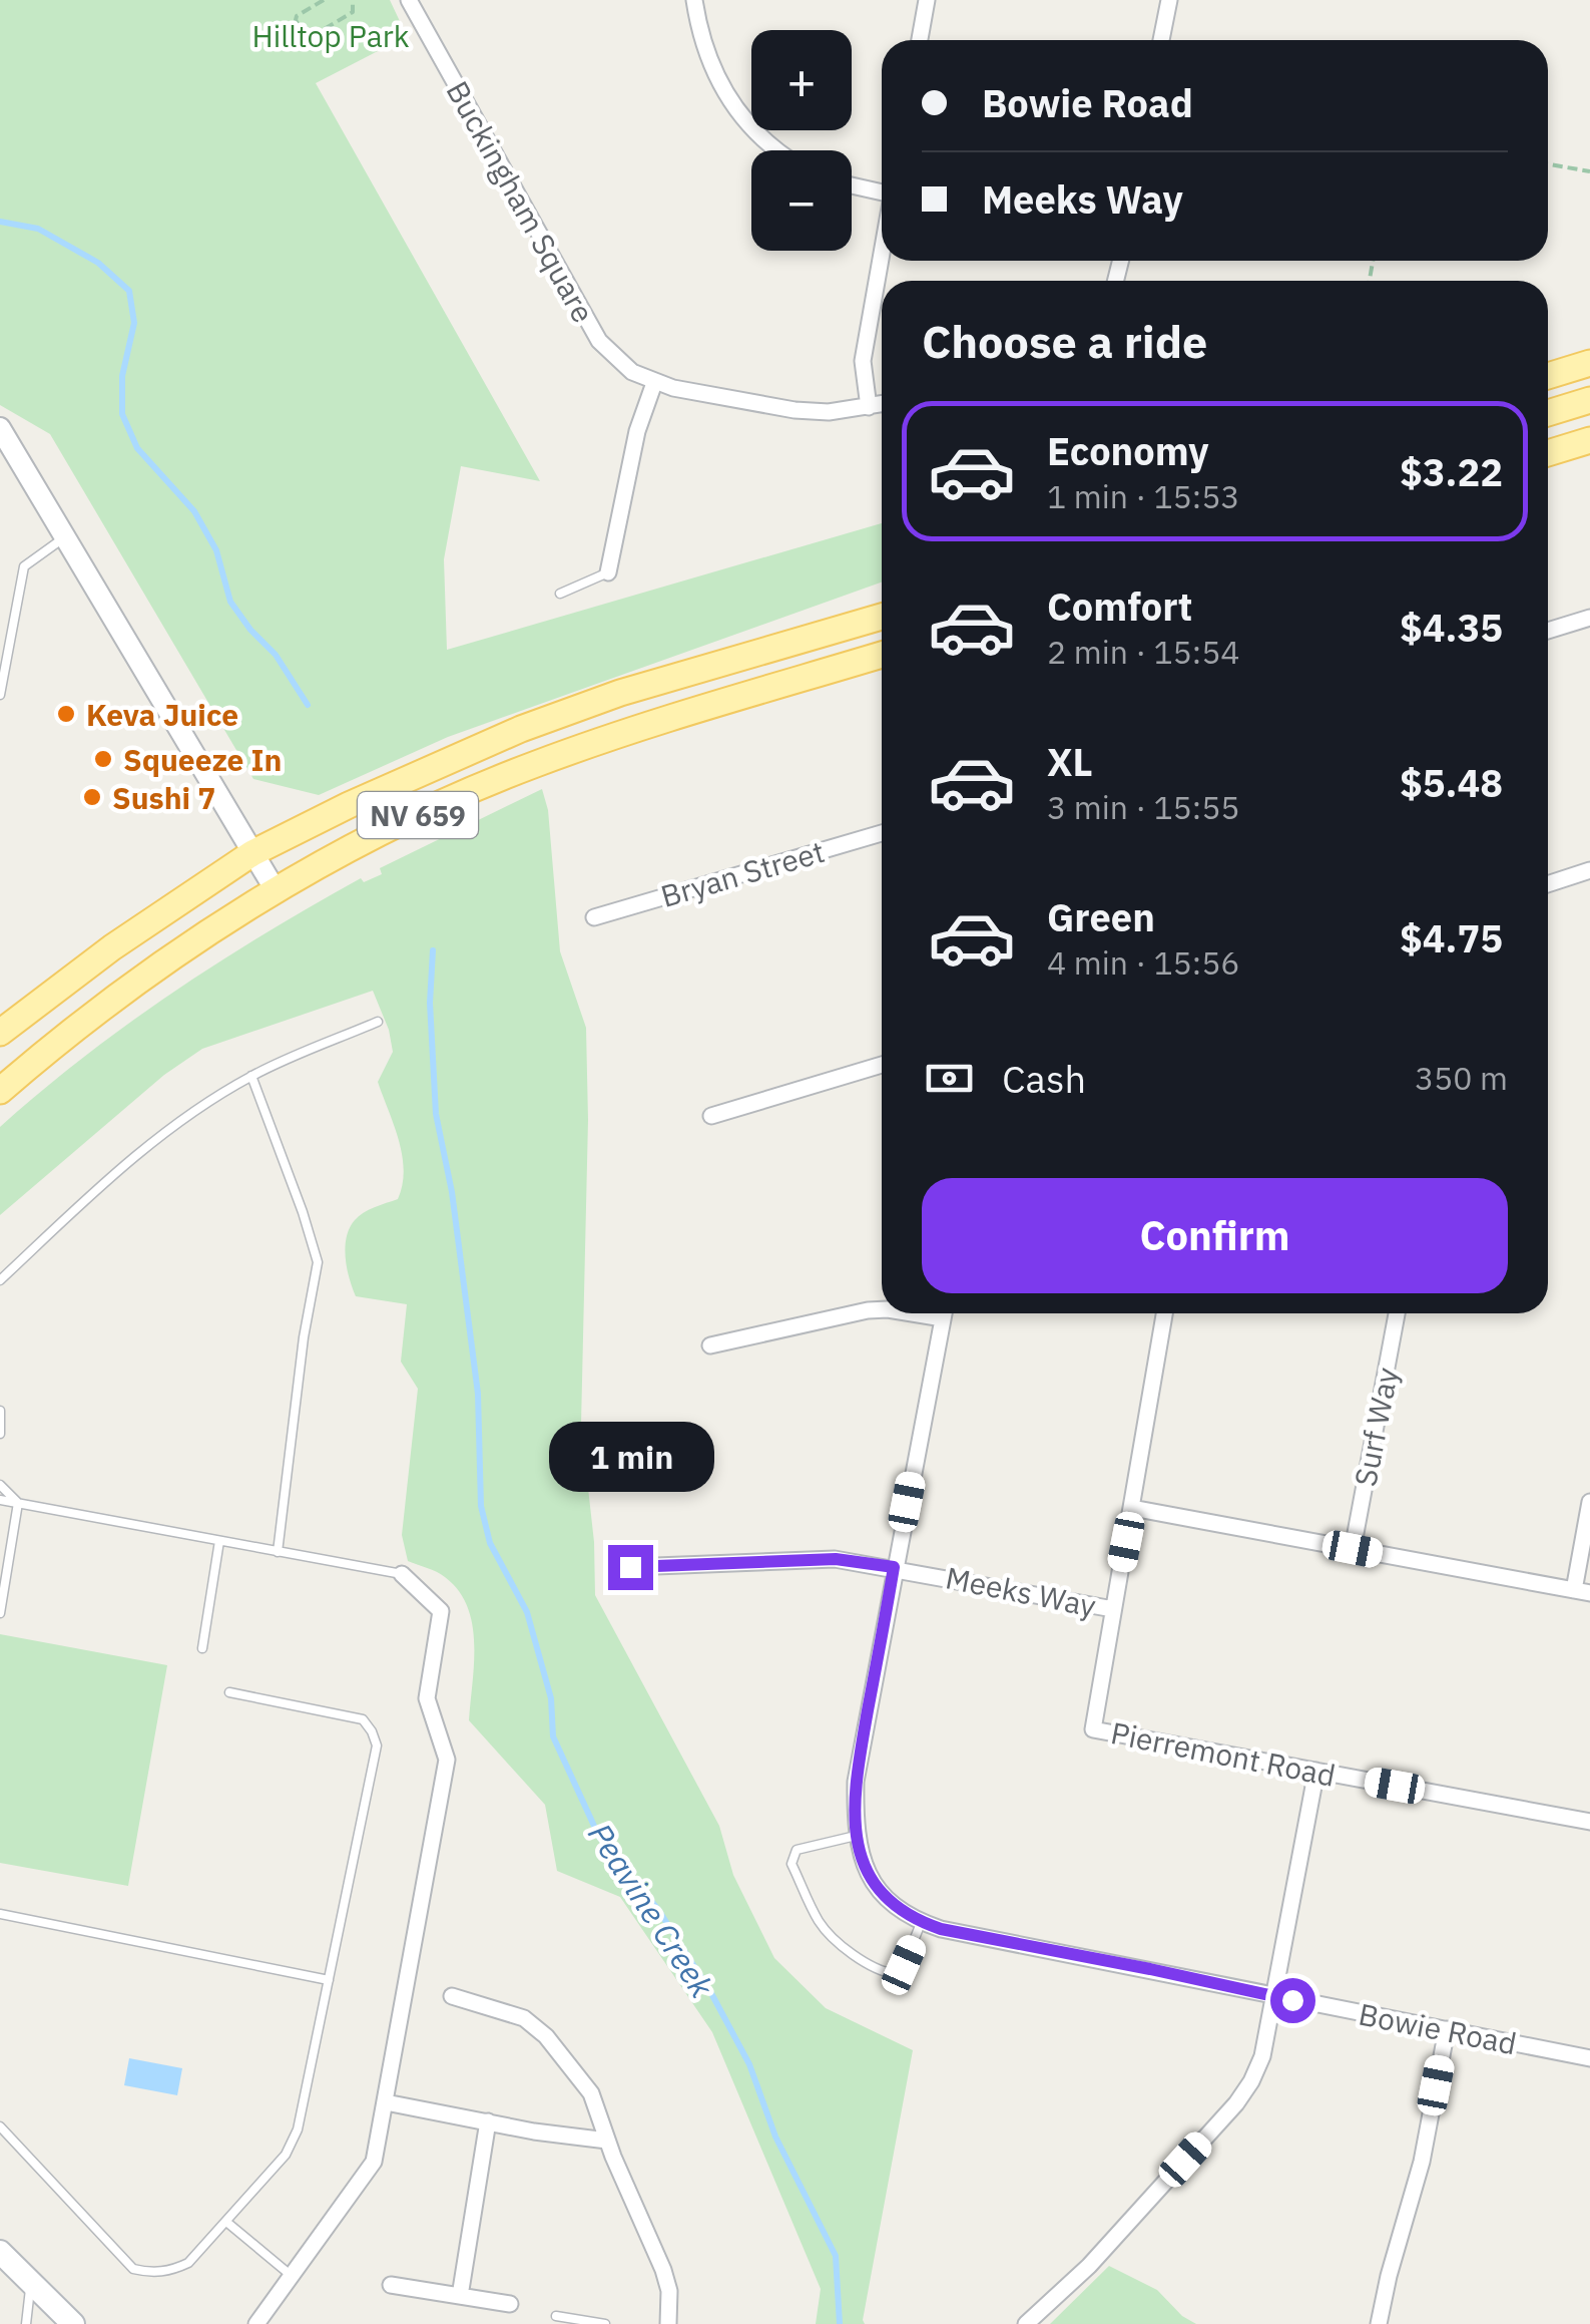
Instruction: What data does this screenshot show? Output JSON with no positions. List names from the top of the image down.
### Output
{
  "streets": {
    "main road": ["NV 659"],
    "street": [
      "Buckingham Square",
      "Bryan Street",
      "Surf Way",
      "Meeks Way",
      "Pierremont Road",
      "Bowie Road"
    ]
  },
  "crossings": [
    ["Meeks Way", "Pierremont Road"],
    ["Meeks Way", "Bowie Road"]
  ],
  "water": ["Peavine Creek"],
  "parks": ["Hilltop Park"],
  "places": ["Keva Juice", "Squeeze In", "Sushi 7"],
  "page": {
    "map_buttons": ["+", "−"],
    "banner": ["Bowie Road", "Meeks Way"],
    "heading": "Choose a ride",
    "list": [
      {
        "name": "Economy",
        "note": "1 min · 15:53",
        "value": "$3.22"
      },
      {
        "name": "Comfort",
        "note": "2 min · 15:54",
        "value": "$4.35"
      },
      {
        "name": "XL",
        "note": "3 min · 15:55",
        "value": "$5.48"
      },
      {
        "name": "Green",
        "note": "4 min · 15:56",
        "value": "$4.75"
      }
    ],
    "pay": ["Cash", "350 m"],
    "buttons": "Confirm",
    "bubble": "1 min"
  }
}
